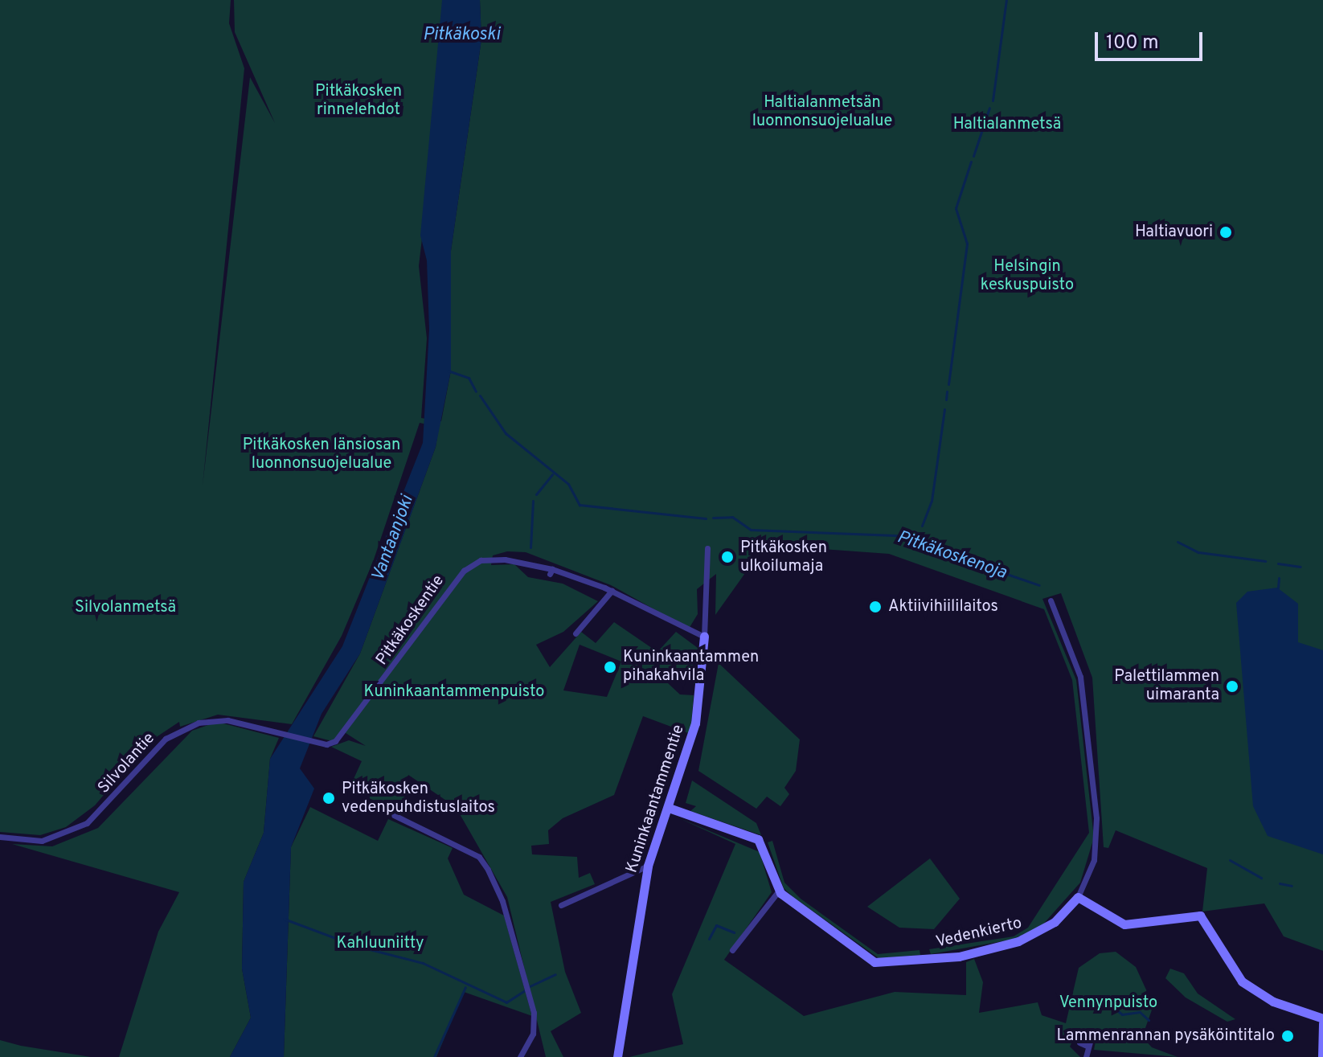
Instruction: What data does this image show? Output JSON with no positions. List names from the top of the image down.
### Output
{
  "streets": {
    "street": [
      "Pitkäkoskentie",
      "Silvolantie",
      "Kuninkaantammentie",
      "Vedenkierto"
    ]
  },
  "crossings": [
    ["Pitkäkoskentie", "Silvolantie"],
    ["Pitkäkoskentie", "Kuninkaantammentie"]
  ],
  "water": ["Pitkäkoski", "Vantaanjoki", "Pitkäkoskenoja"],
  "parks": [
    "Pitkäkosken rinnelehdot",
    "Haltialanmetsän luonnonsuojelualue",
    "Haltialanmetsä",
    "Helsingin keskuspuisto",
    "Pitkäkosken länsiosan luonnonsuojelualue",
    "Silvolanmetsä",
    "Kuninkaantammenpuisto",
    "Kahluuniitty",
    "Vennynpuisto"
  ],
  "places": [
    "Haltiavuori",
    "Pitkäkosken ulkoilumaja",
    "Aktiivihiililaitos",
    "Kuninkaantammen pihakahvila",
    "Palettilammen uimaranta",
    "Pitkäkosken vedenpuhdistuslaitos",
    "Lammenrannan pysäköintitalo"
  ],
  "scale_bar": "100 m"
}
